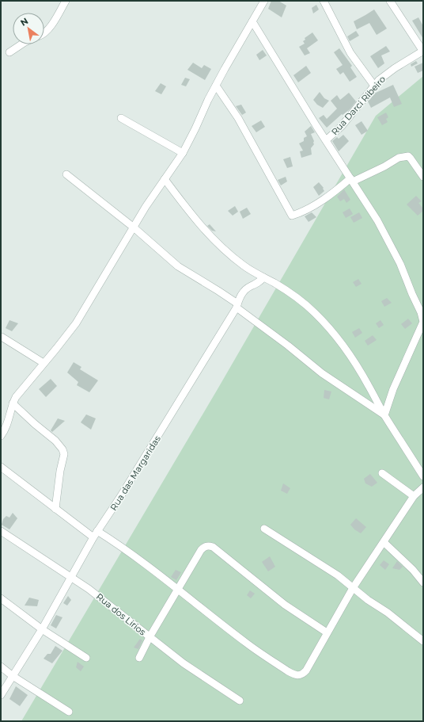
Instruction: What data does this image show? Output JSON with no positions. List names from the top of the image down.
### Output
{
  "streets": {
    "street": ["Rua Darci Ribeiro", "Rua das Margaridas", "Rua dos Lirios"]
  },
  "crossings": [
    ["Rua das Margaridas", "Rua dos Lirios"]
  ],
  "north": "top left"
}
